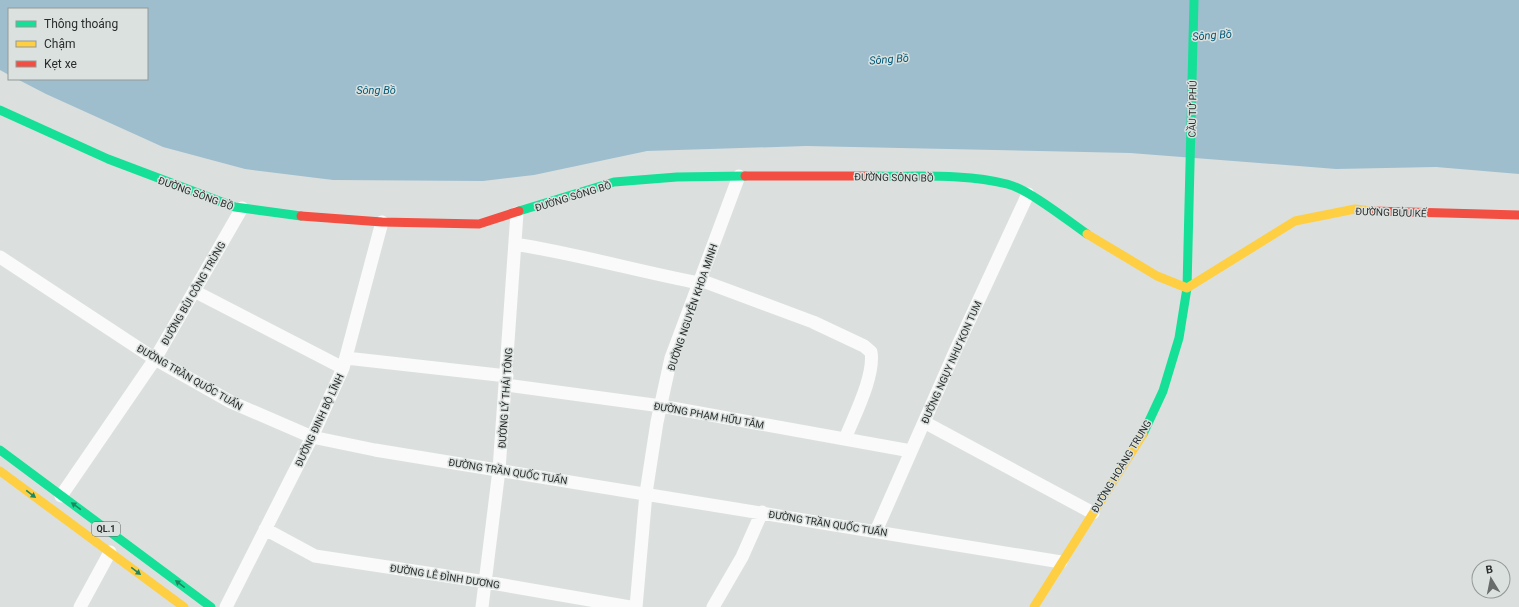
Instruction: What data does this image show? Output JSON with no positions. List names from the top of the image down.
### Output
{
  "streets": {
    "main road": [
      "CẦU TỨ PHÚ",
      "ĐƯỜNG SÔNG BỒ",
      "ĐƯỜNG BỬU KẾ",
      "ĐƯỜNG HOÀNG TRUNG",
      "QL.1"
    ],
    "street": [
      "ĐƯỜNG BÙI CÔNG TRỪNG",
      "ĐƯỜNG NGUYỄN KHOA MINH",
      "ĐƯỜNG NGỤY NHƯ KON TUM",
      "ĐƯỜNG TRẦN QUỐC TUẤN",
      "ĐƯỜNG LÝ THÁI TÔNG",
      "ĐƯỜNG PHẠM HỮU TÂM",
      "ĐƯỜNG ĐINH BỘ LĨNH",
      "ĐƯỜNG LÊ ĐÌNH DƯƠNG"
    ]
  },
  "crossings": [
    ["CẦU TỨ PHÚ", "ĐƯỜNG HOÀNG TRUNG"],
    ["ĐƯỜNG SÔNG BỒ", "ĐƯỜNG BỬU KẾ"],
    ["ĐƯỜNG SÔNG BỒ", "ĐƯỜNG BÙI CÔNG TRỪNG"],
    ["ĐƯỜNG SÔNG BỒ", "ĐƯỜNG NGUYỄN KHOA MINH"],
    ["ĐƯỜNG SÔNG BỒ", "ĐƯỜNG NGỤY NHƯ KON TUM"],
    ["ĐƯỜNG SÔNG BỒ", "ĐƯỜNG LÝ THÁI TÔNG"],
    ["ĐƯỜNG SÔNG BỒ", "ĐƯỜNG ĐINH BỘ LĨNH"],
    ["ĐƯỜNG SÔNG BỒ", "ĐƯỜNG HOÀNG TRUNG"],
    ["ĐƯỜNG BỬU KẾ", "ĐƯỜNG HOÀNG TRUNG"],
    ["ĐƯỜNG BÙI CÔNG TRỪNG", "ĐƯỜNG TRẦN QUỐC TUẤN"],
    ["ĐƯỜNG BÙI CÔNG TRỪNG", "QL.1"],
    ["ĐƯỜNG NGUYỄN KHOA MINH", "ĐƯỜNG TRẦN QUỐC TUẤN"],
    ["ĐƯỜNG NGUYỄN KHOA MINH", "ĐƯỜNG PHẠM HỮU TÂM"],
    ["ĐƯỜNG NGỤY NHƯ KON TUM", "ĐƯỜNG TRẦN QUỐC TUẤN"],
    ["ĐƯỜNG NGỤY NHƯ KON TUM", "ĐƯỜNG PHẠM HỮU TÂM"],
    ["ĐƯỜNG TRẦN QUỐC TUẤN", "ĐƯỜNG LÝ THÁI TÔNG"],
    ["ĐƯỜNG TRẦN QUỐC TUẤN", "ĐƯỜNG ĐINH BỘ LĨNH"],
    ["ĐƯỜNG TRẦN QUỐC TUẤN", "ĐƯỜNG HOÀNG TRUNG"],
    ["ĐƯỜNG LÝ THÁI TÔNG", "ĐƯỜNG PHẠM HỮU TÂM"],
    ["ĐƯỜNG LÝ THÁI TÔNG", "ĐƯỜNG LÊ ĐÌNH DƯƠNG"],
    ["ĐƯỜNG PHẠM HỮU TÂM", "ĐƯỜNG ĐINH BỘ LĨNH"],
    ["ĐƯỜNG ĐINH BỘ LĨNH", "ĐƯỜNG LÊ ĐÌNH DƯƠNG"]
  ],
  "water": ["Sông Bồ"],
  "legend": ["Thông thoáng", "Chậm", "Kẹt xe"],
  "north": "top"
}
